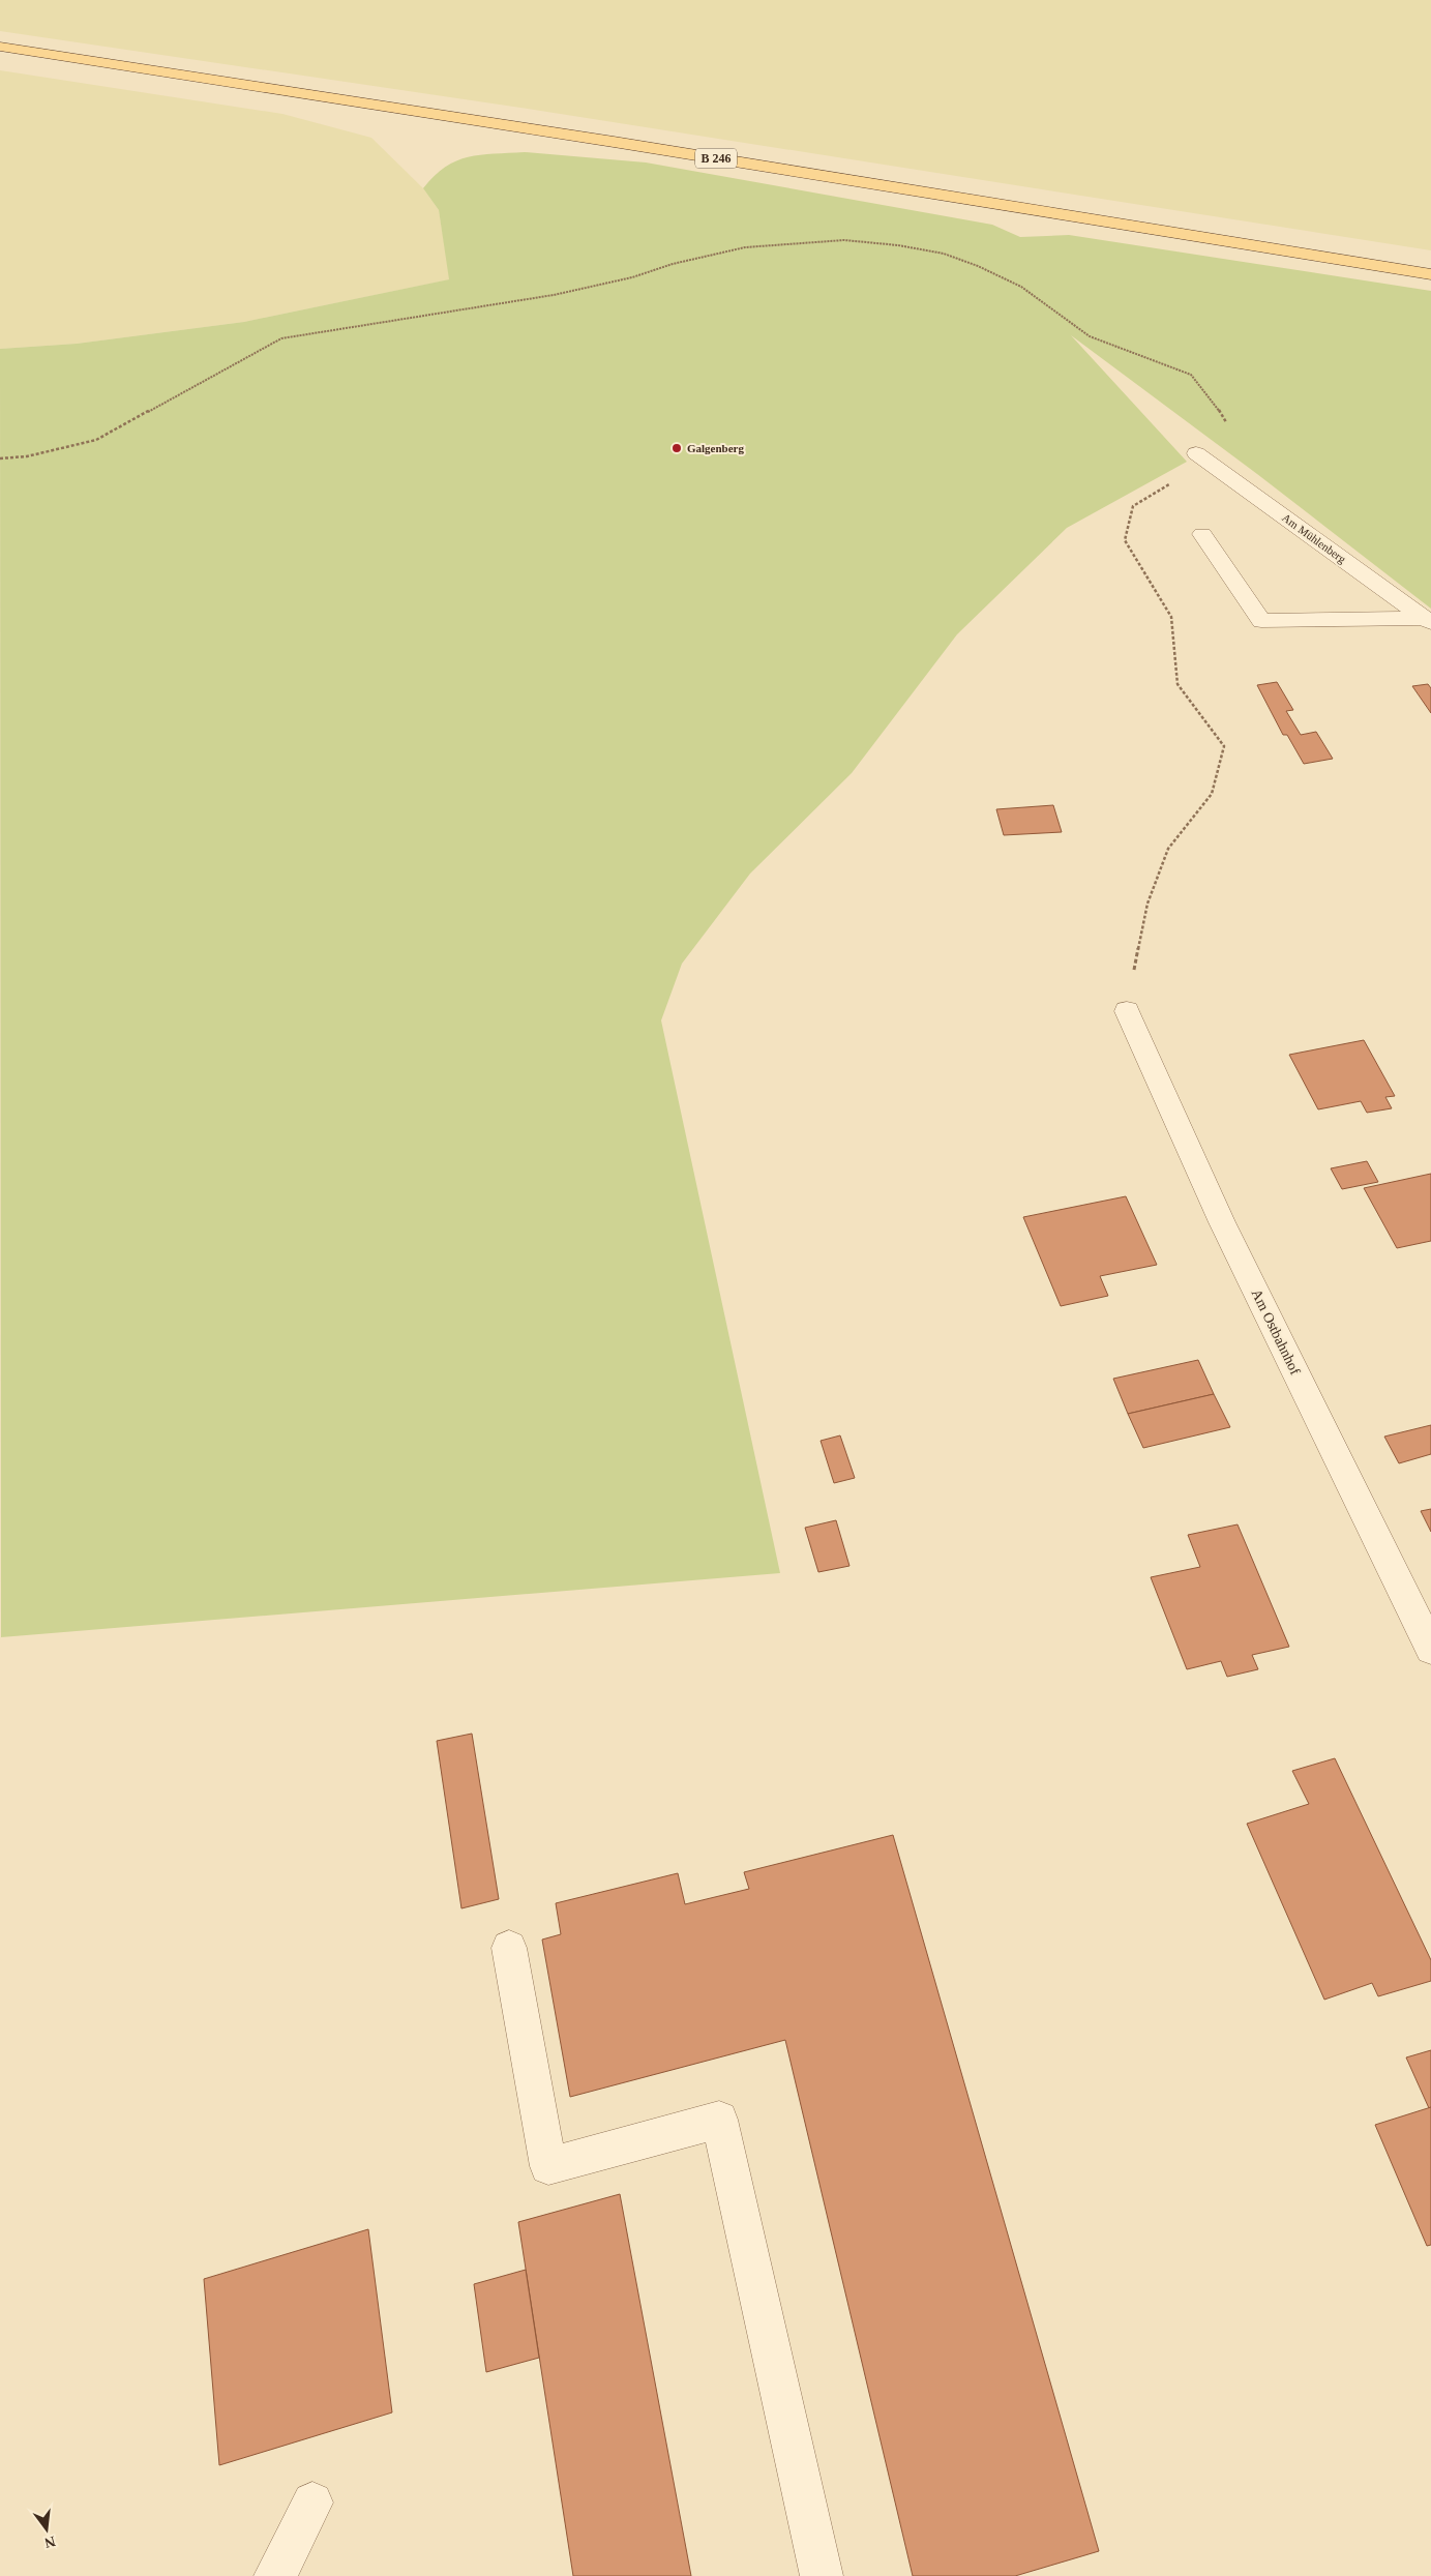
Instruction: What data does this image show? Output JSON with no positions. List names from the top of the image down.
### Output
{
  "streets": {
    "main road": ["B 246"],
    "street": ["Am Mühlenberg", "Am Ostbahnhof"]
  },
  "places": ["Galgenberg"],
  "north": "bottom"
}
